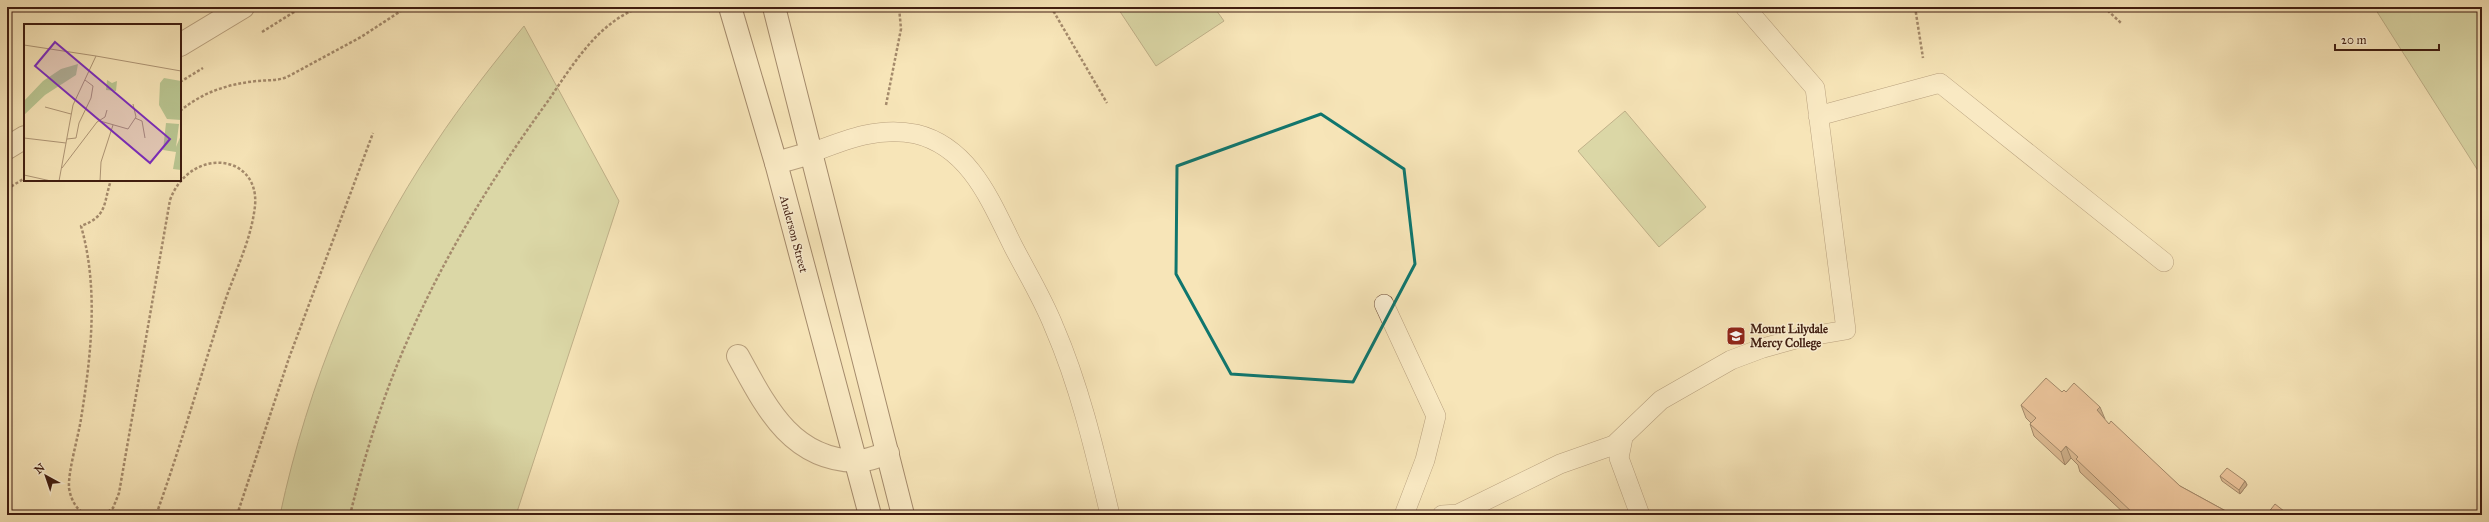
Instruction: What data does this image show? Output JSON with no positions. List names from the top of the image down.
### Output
{
  "streets": {
    "main road": ["Anderson Street"]
  },
  "places": {
    "school or university": ["Mount Lilydale Mercy College"]
  },
  "scale_bar": "20 m",
  "north": "top left"
}
